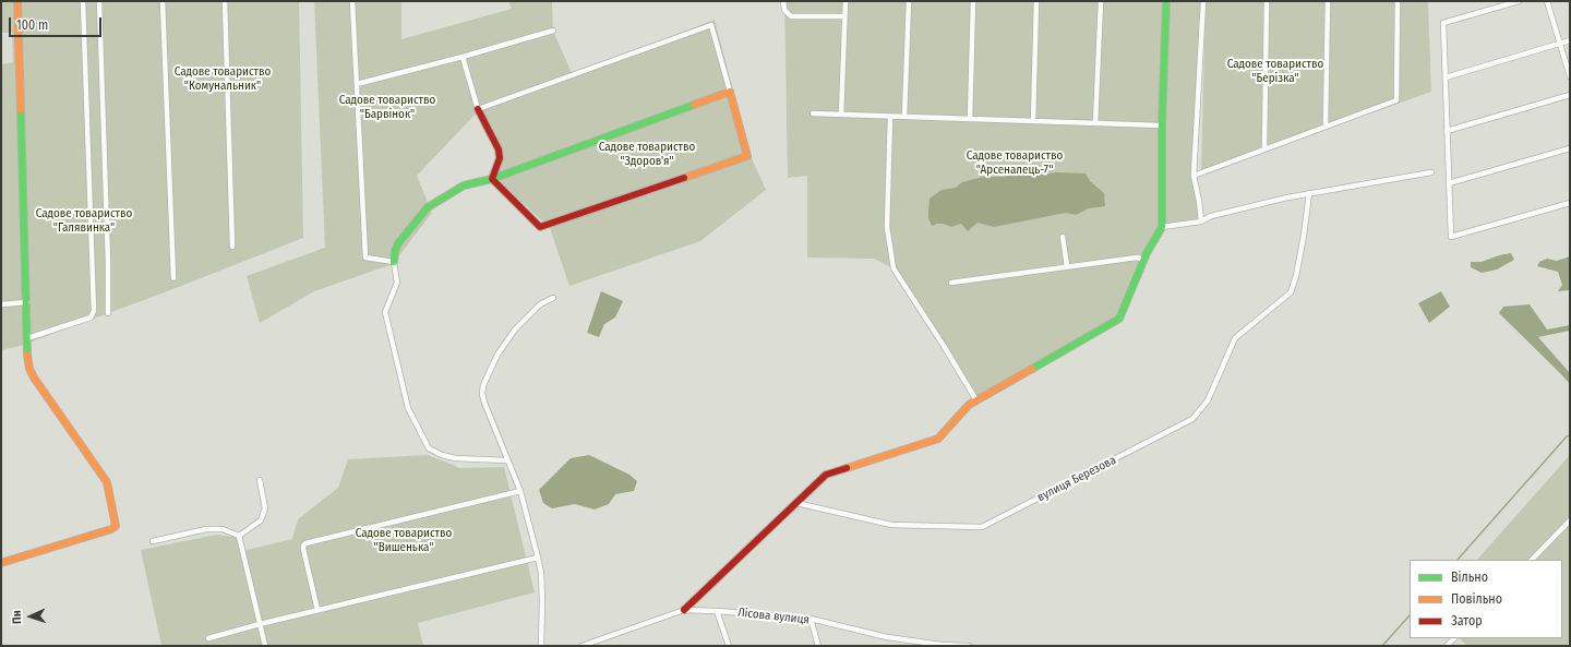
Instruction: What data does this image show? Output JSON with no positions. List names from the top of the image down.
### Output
{
  "streets": {
    "street": ["вулиця Березова", "Лісова вулиця"]
  },
  "parks": [
    "Садове товариство \"Берізка\"",
    "Садове товариство \"Комунальник\"",
    "Садове товариство \"Барвінок\"",
    "Садове товариство \"Здоров'я\"",
    "Садове товариство \"Арсеналець-7\"",
    "Садове товариство \"Галявинка\"",
    "Садове товариство \"Вишенька\""
  ],
  "legend": ["Вільно", "Повільно", "Затор"],
  "scale_bar": "100 m",
  "north": "left"
}
